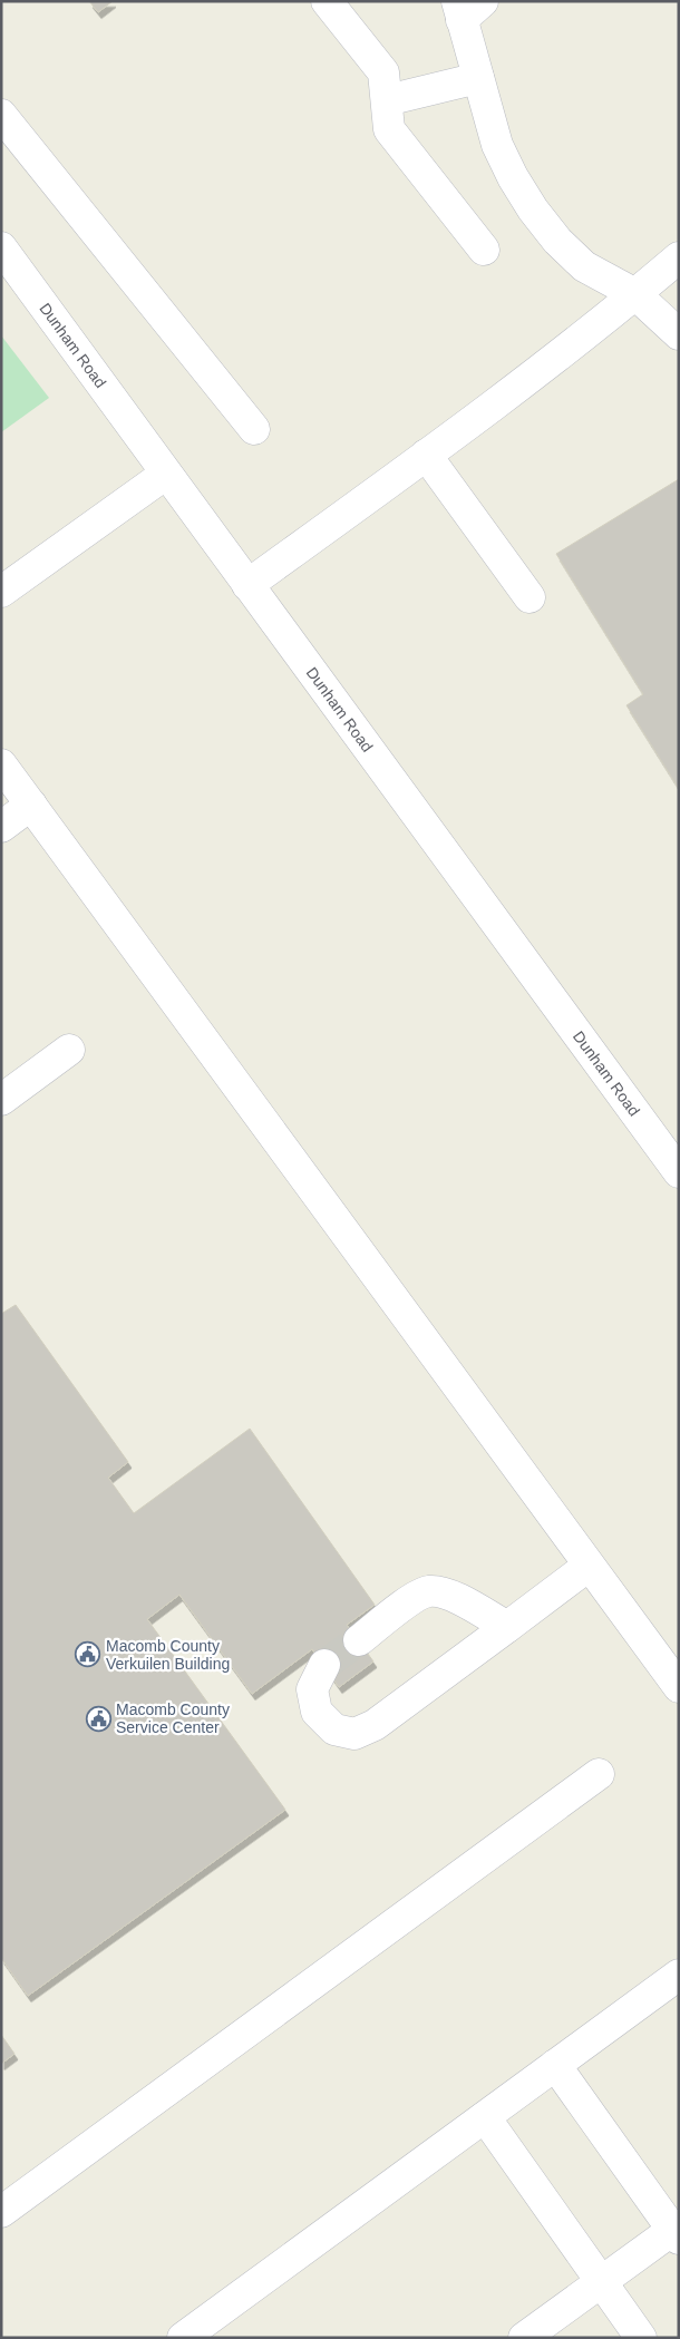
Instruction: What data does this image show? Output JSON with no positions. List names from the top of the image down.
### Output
{
  "streets": {
    "street": ["Dunham Road"]
  },
  "places": {
    "public building": ["Macomb County Verkuilen Building", "Macomb County Service Center"]
  }
}
